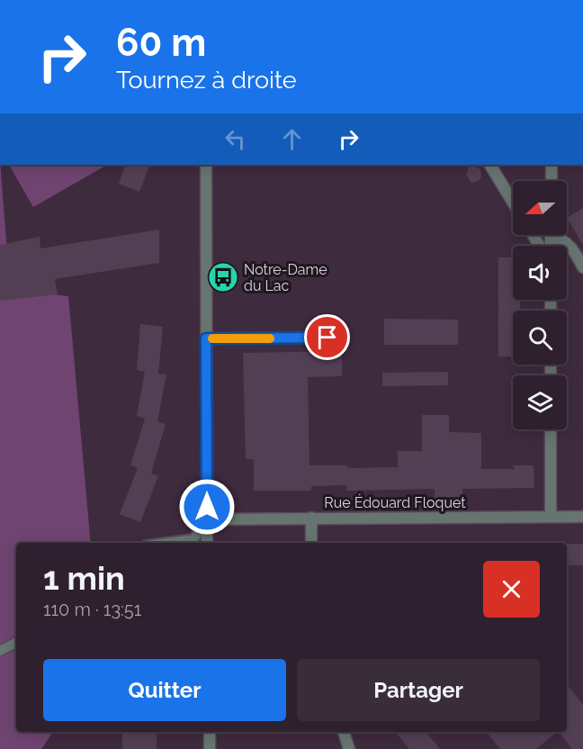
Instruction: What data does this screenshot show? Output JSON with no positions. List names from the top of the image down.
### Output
{
  "streets": {
    "street": ["Rue Édouard Floquet"]
  },
  "places": {
    "bus stop": ["Notre-Dame du Lac"]
  },
  "north": "left",
  "page": {
    "turn": ["60 m", "Tournez à droite"],
    "heading": ["1 min", "110 m · 13:51"],
    "buttons": ["Quitter", "Partager"]
  }
}
